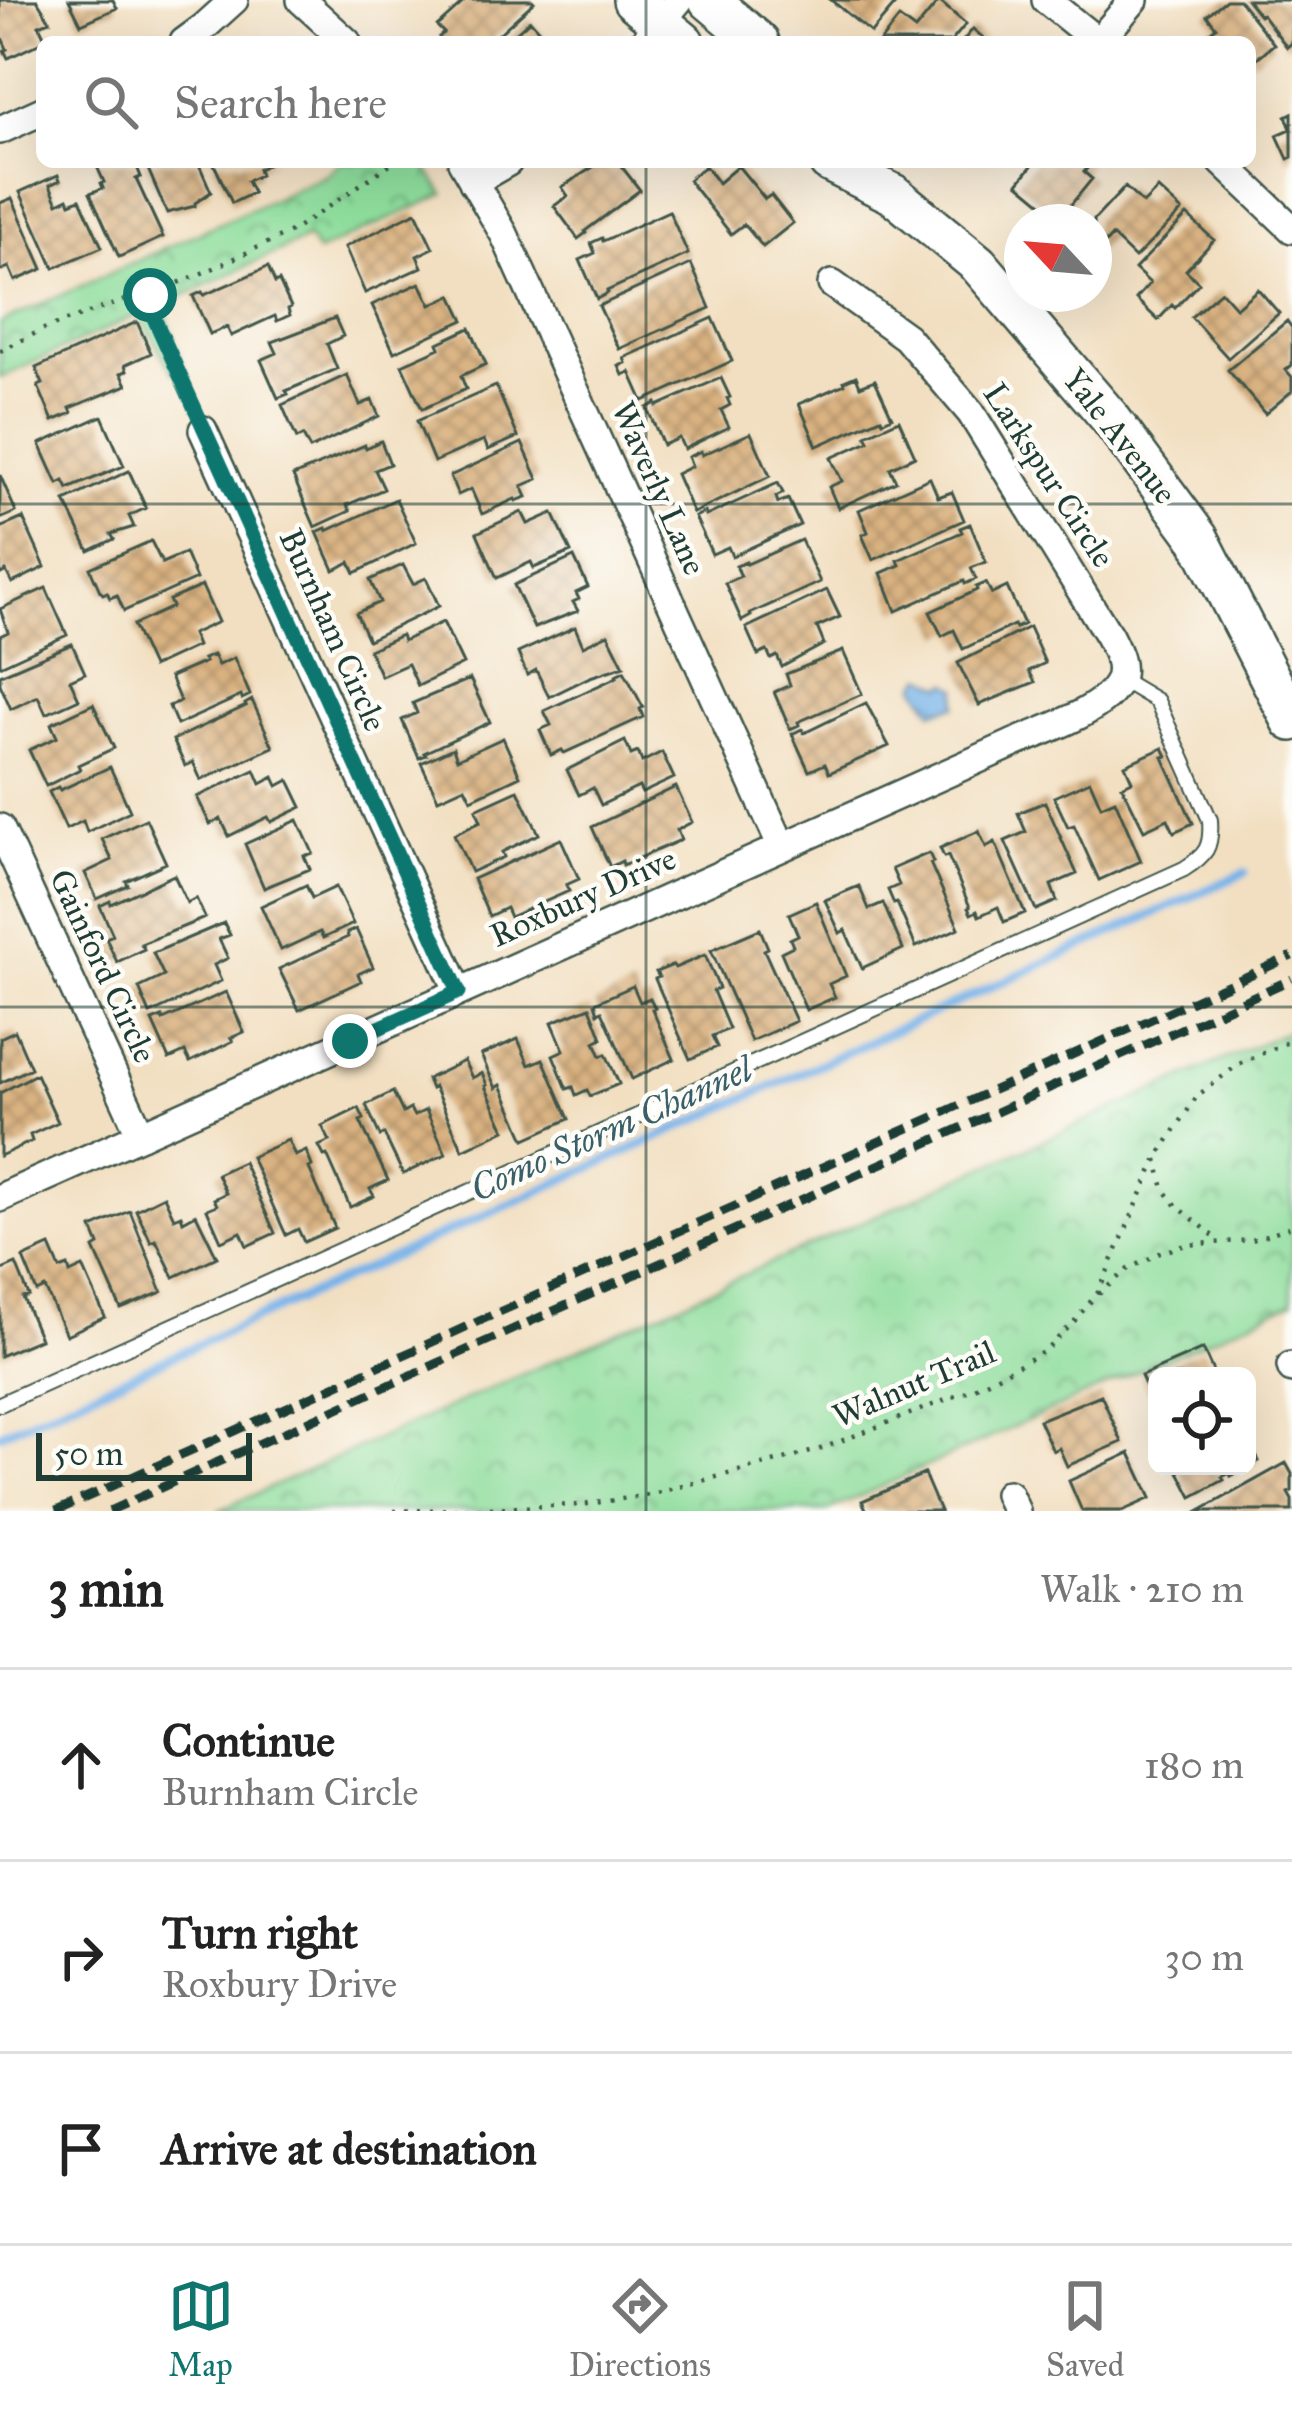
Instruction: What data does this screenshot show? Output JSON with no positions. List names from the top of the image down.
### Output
{
  "streets": {
    "main road": ["Yale Avenue"],
    "street": [
      "Larkspur Circle",
      "Waverly Lane",
      "Burnham Circle",
      "Roxbury Drive",
      "Gainford Circle"
    ],
    "path": ["Walnut Trail"]
  },
  "crossings": [
    ["Larkspur Circle", "Roxbury Drive"],
    ["Waverly Lane", "Roxbury Drive"],
    ["Burnham Circle", "Roxbury Drive"],
    ["Roxbury Drive", "Gainford Circle"]
  ],
  "water": ["Como Storm Channel"],
  "scale_bar": "50 m",
  "north": "top left",
  "page": {
    "search": "Search here",
    "scale": "50 m",
    "heading": ["3 min", "Walk · 210 m"],
    "list": [
      ["Continue", "Burnham Circle", "180 m"],
      ["Turn right", "Roxbury Drive", "30 m"],
      "Arrive at destination"
    ],
    "nav": ["Map", "Directions", "Saved"]
  }
}
